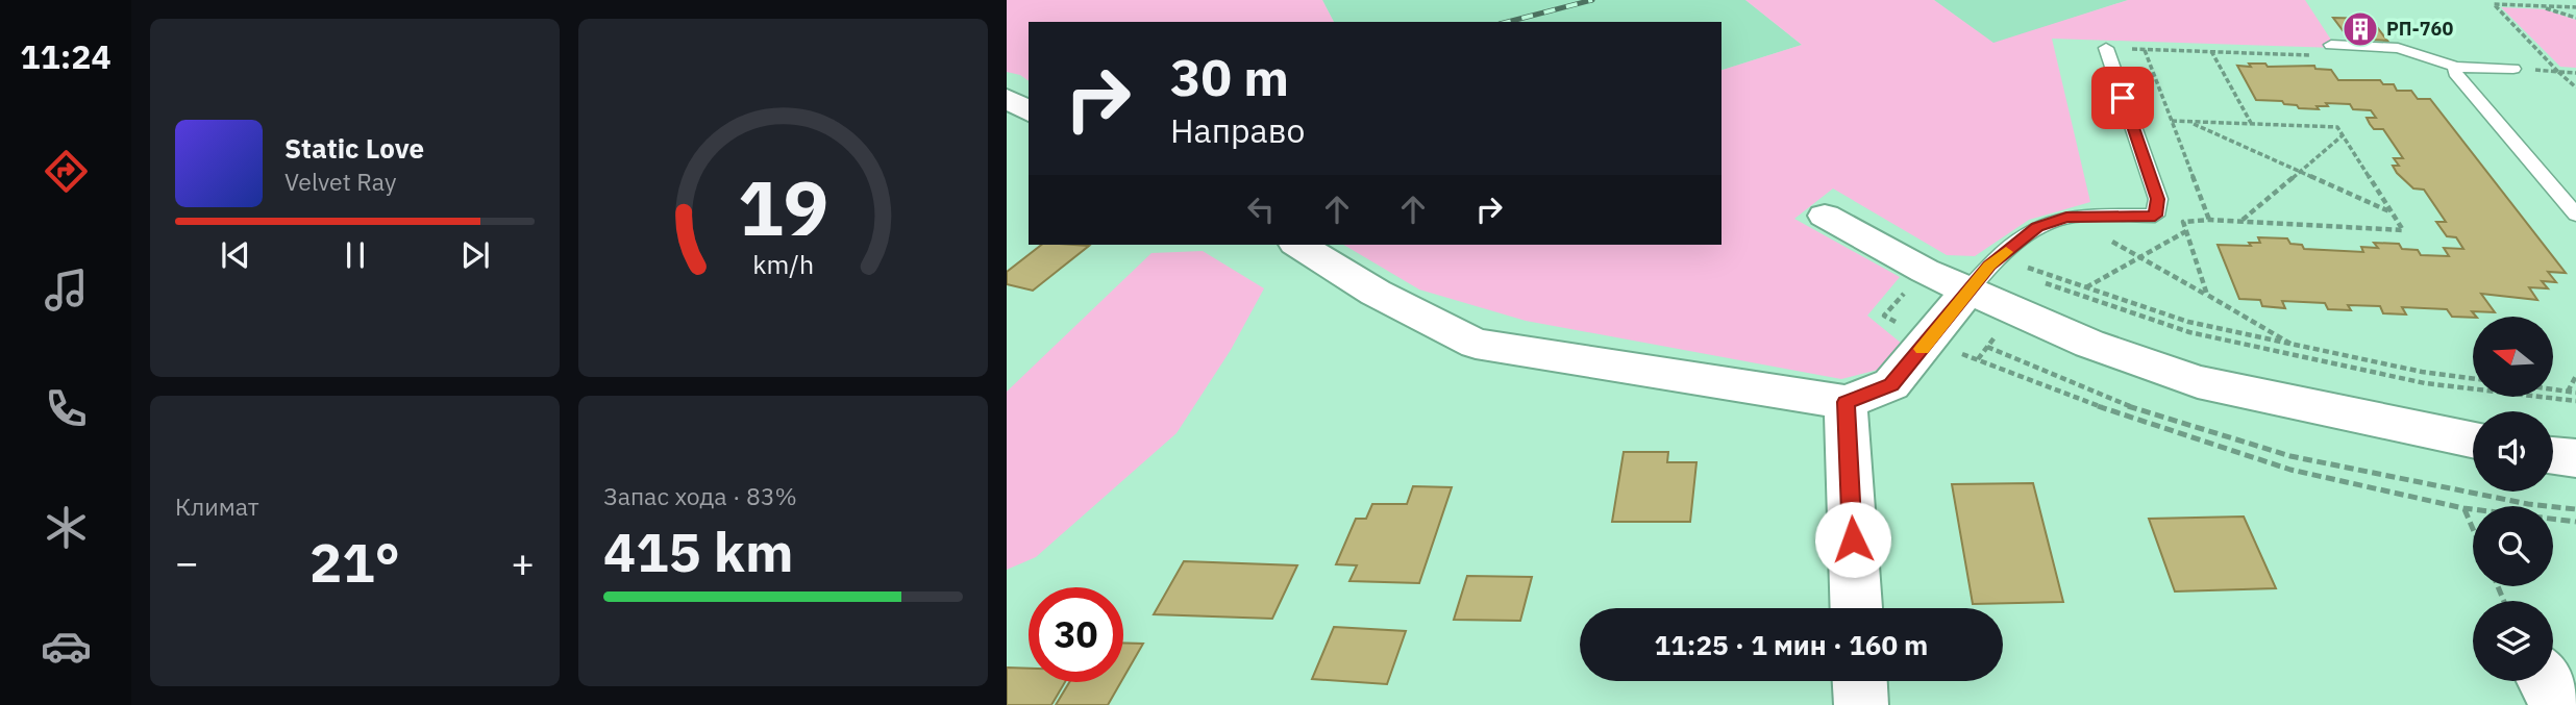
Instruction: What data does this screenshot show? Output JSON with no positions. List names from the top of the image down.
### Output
{
  "places": {
    "building": ["РП-760"]
  },
  "north": "left",
  "page": {
    "tabs": "11:24",
    "turn": ["30 m", "Направо"],
    "song": ["Static Love", "Velvet Ray"],
    "tile": [
      "Климат",
      ["Запас хода · 83%", "415 km"]
    ],
    "heat": ["−", "21°", "+"],
    "limit": "30",
    "trip": "11:25 · 1 мин · 160 m",
    "gauge": ["19", "km/h"]
  }
}
